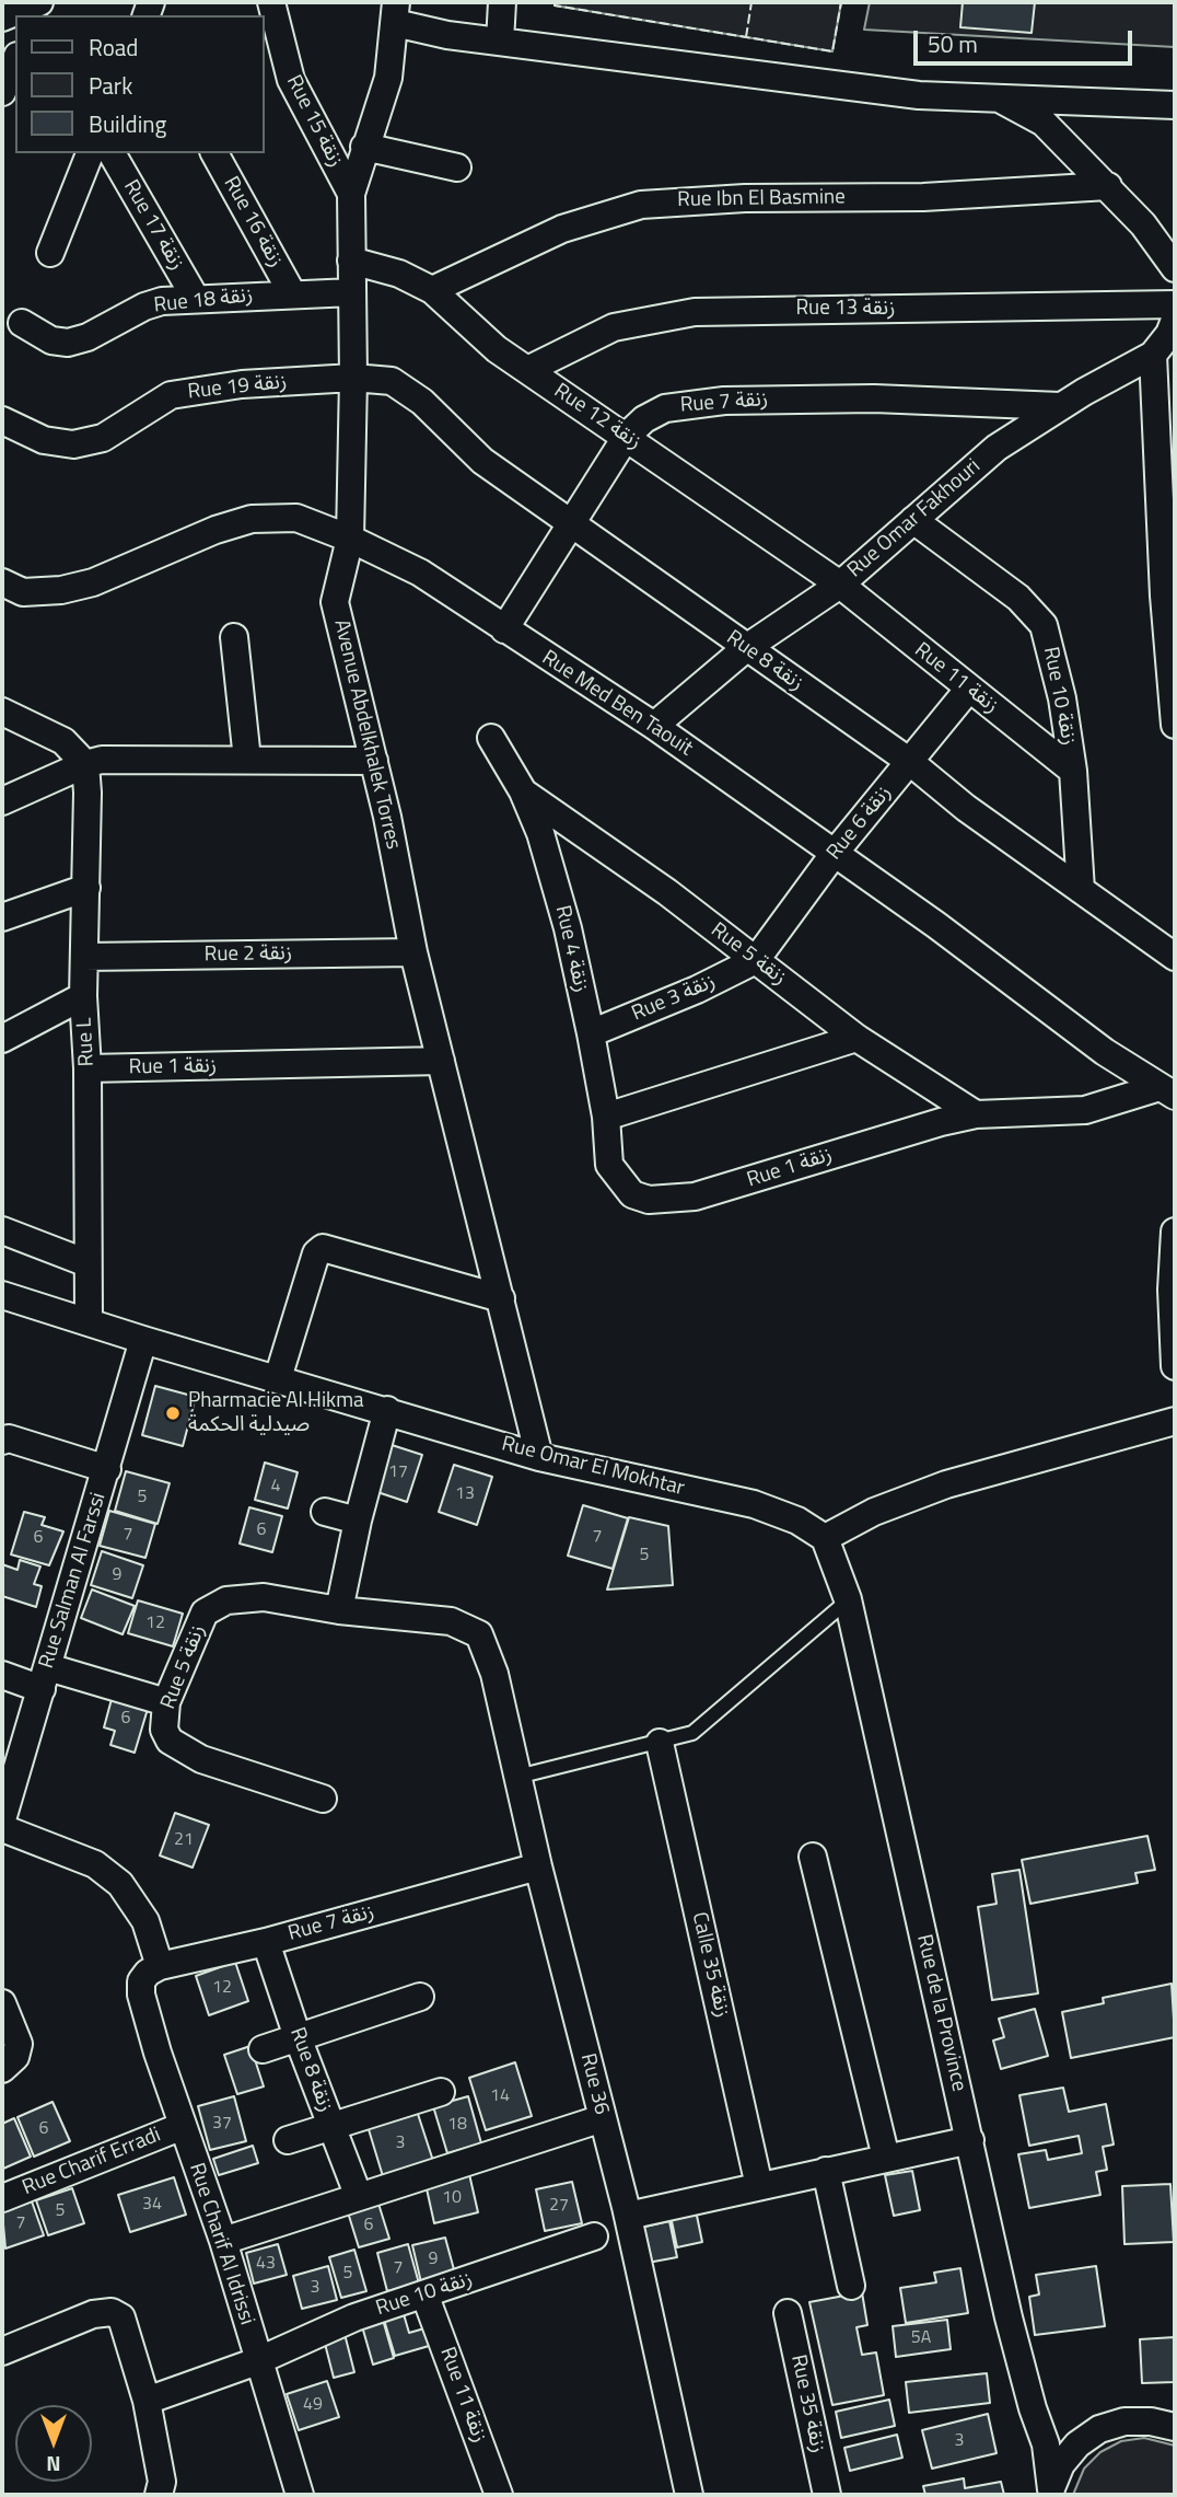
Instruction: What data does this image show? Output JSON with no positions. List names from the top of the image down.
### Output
{
  "streets": {
    "street": [
      "Rue 15 زنقة",
      "Rue Ibn El Basmine",
      "Rue 16 زنقة",
      "Rue 17 زنقة",
      "Rue 18 زنقة",
      "Rue 13 زنقة",
      "Rue 19 زنقة",
      "Rue 7 زنقة",
      "Rue 12 زنقة",
      "Rue Omar Fakhouri",
      "Rue 8 زنقة",
      "Rue 11 زنقة",
      "Rue 10 زنقة",
      "Rue Med Ben Taouit",
      "Avenue Abdelkhalek Torres",
      "Rue 6 زنقة",
      "Rue 4 زنقة",
      "Rue 2 زنقة",
      "Rue 5 زنقة",
      "Rue 3 زنقة",
      "Rue L",
      "Rue 1 زنقة",
      "Rue Omar El Mokhtar",
      "Rue Salman Al Farssi",
      "Calle 35 زنقة",
      "Rue de la Province",
      "Rue 36",
      "Rue Charif Erradi",
      "Rue Charif Al Idrissi",
      "Rue 35 زنقة"
    ]
  },
  "crossings": [
    ["Rue 15 زنقة", "Avenue Abdelkhalek Torres"],
    ["Rue Ibn El Basmine", "Rue 12 زنقة"],
    ["Rue 16 زنقة", "Rue 18 زنقة"],
    ["Rue 17 زنقة", "Rue 18 زنقة"],
    ["Rue 18 زنقة", "Avenue Abdelkhalek Torres"],
    ["Rue 13 زنقة", "Rue 12 زنقة"],
    ["Rue 19 زنقة", "Rue 8 زنقة"],
    ["Rue 19 زنقة", "Avenue Abdelkhalek Torres"],
    ["Rue 7 زنقة", "Rue 12 زنقة"],
    ["Rue 7 زنقة", "Rue Omar Fakhouri"],
    ["Rue 7 زنقة", "Rue 8 زنقة"],
    ["Rue 7 زنقة", "Rue Med Ben Taouit"],
    ["Rue 7 زنقة", "Rue 36"],
    ["Rue 7 زنقة", "Rue Charif Al Idrissi"],
    ["Rue 12 زنقة", "Rue Omar Fakhouri"],
    ["Rue 12 زنقة", "Rue 11 زنقة"],
    ["Rue 12 زنقة", "Avenue Abdelkhalek Torres"],
    ["Rue Omar Fakhouri", "Rue 8 زنقة"],
    ["Rue Omar Fakhouri", "Rue 11 زنقة"],
    ["Rue Omar Fakhouri", "Rue 10 زنقة"],
    ["Rue Omar Fakhouri", "Rue Med Ben Taouit"],
    ["Rue 8 زنقة", "Rue 10 زنقة"],
    ["Rue 8 زنقة", "Avenue Abdelkhalek Torres"],
    ["Rue 8 زنقة", "Rue 6 زنقة"],
    ["Rue 11 زنقة", "Rue 10 زنقة"],
    ["Rue 11 زنقة", "Rue 6 زنقة"],
    ["Rue 10 زنقة", "Rue Charif Al Idrissi"],
    ["Rue Med Ben Taouit", "Avenue Abdelkhalek Torres"],
    ["Rue Med Ben Taouit", "Rue 6 زنقة"],
    ["Rue Med Ben Taouit", "Rue 1 زنقة"],
    ["Avenue Abdelkhalek Torres", "Rue 2 زنقة"],
    ["Avenue Abdelkhalek Torres", "Rue 1 زنقة"],
    ["Avenue Abdelkhalek Torres", "Rue Omar El Mokhtar"],
    ["Rue 6 زنقة", "Rue 5 زنقة"],
    ["Rue 6 زنقة", "Rue 3 زنقة"],
    ["Rue 4 زنقة", "Rue 5 زنقة"],
    ["Rue 4 زنقة", "Rue 3 زنقة"],
    ["Rue 4 زنقة", "Rue 1 زنقة"],
    ["Rue 2 زنقة", "Rue L"],
    ["Rue 5 زنقة", "Rue 3 زنقة"],
    ["Rue 5 زنقة", "Rue 1 زنقة"],
    ["Rue 5 زنقة", "Rue 36"],
    ["Rue L", "Rue 1 زنقة"],
    ["Rue L", "Rue Omar El Mokhtar"],
    ["Rue Omar El Mokhtar", "Rue Salman Al Farssi"],
    ["Rue Omar El Mokhtar", "Rue de la Province"],
    ["Rue Charif Erradi", "Rue Charif Al Idrissi"]
  ],
  "places": ["Pharmacie Al Hikma صيدلية الحكمة"],
  "house_numbers": [
    "17",
    "4",
    "13",
    "5",
    "6",
    "7",
    "7",
    "6",
    "5",
    "9",
    "12",
    "6",
    "21",
    "12",
    "14",
    "37",
    "18",
    "6",
    "3",
    "10",
    "34",
    "27",
    "5",
    "7",
    "6",
    "9",
    "43",
    "7",
    "5",
    "3",
    "5A",
    "49",
    "3"
  ],
  "legend": ["Road", "Park", "Building"],
  "scale_bar": "50 m",
  "north": "bottom"
}
